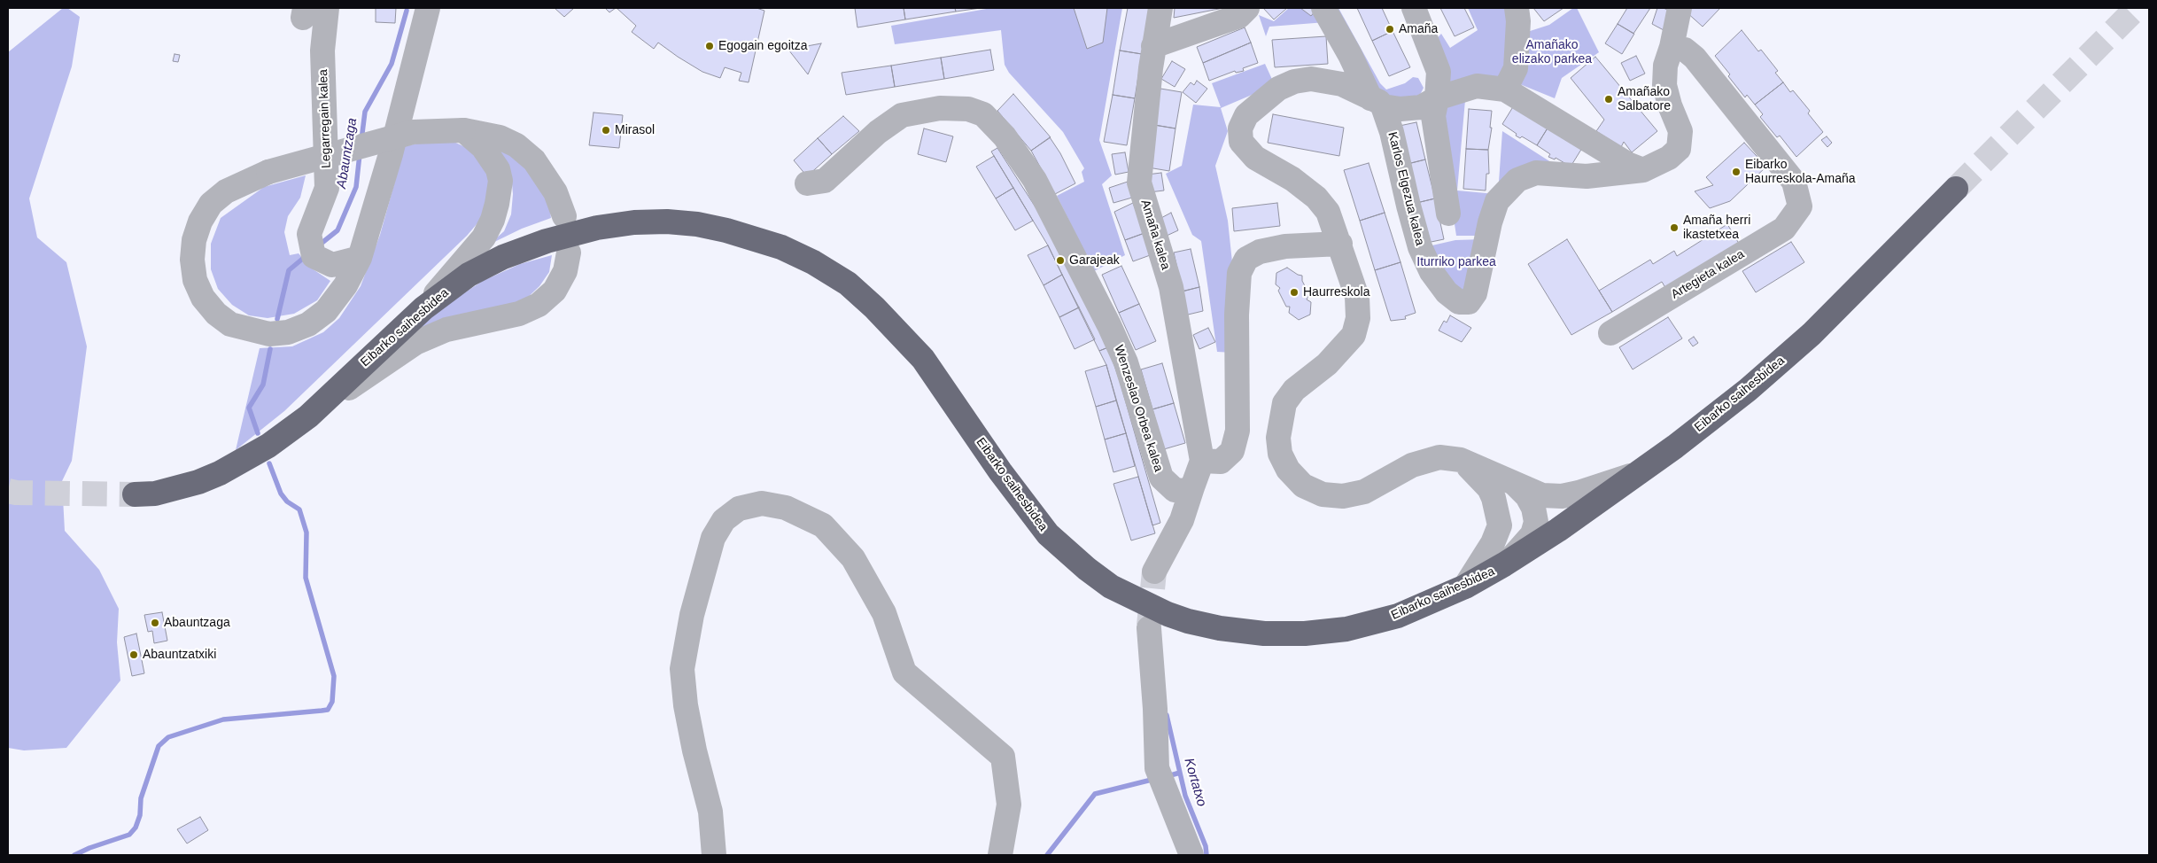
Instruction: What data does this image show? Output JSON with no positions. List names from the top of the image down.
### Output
{
  "streets": {
    "highway": ["Eibarko saihesbidea"],
    "street": [
      "Legarregain kalea",
      "Karlos Elgezua kalea",
      "Amaña kalea",
      "Artegieta kalea",
      "Wenzeslao Orbea kalea"
    ]
  },
  "water": ["Abauntzaga", "Kortatxo"],
  "parks": ["Amañako elizako parkea", "Iturriko parkea"],
  "places": [
    "Amaña",
    "Egogain egoitza",
    "Amañako Salbatore",
    "Mirasol",
    "Eibarko Haurreskola-Amaña",
    "Amaña herri ikastetxea",
    "Garajeak",
    "Haurreskola",
    "Abauntzaga",
    "Abauntzatxiki"
  ]
}
